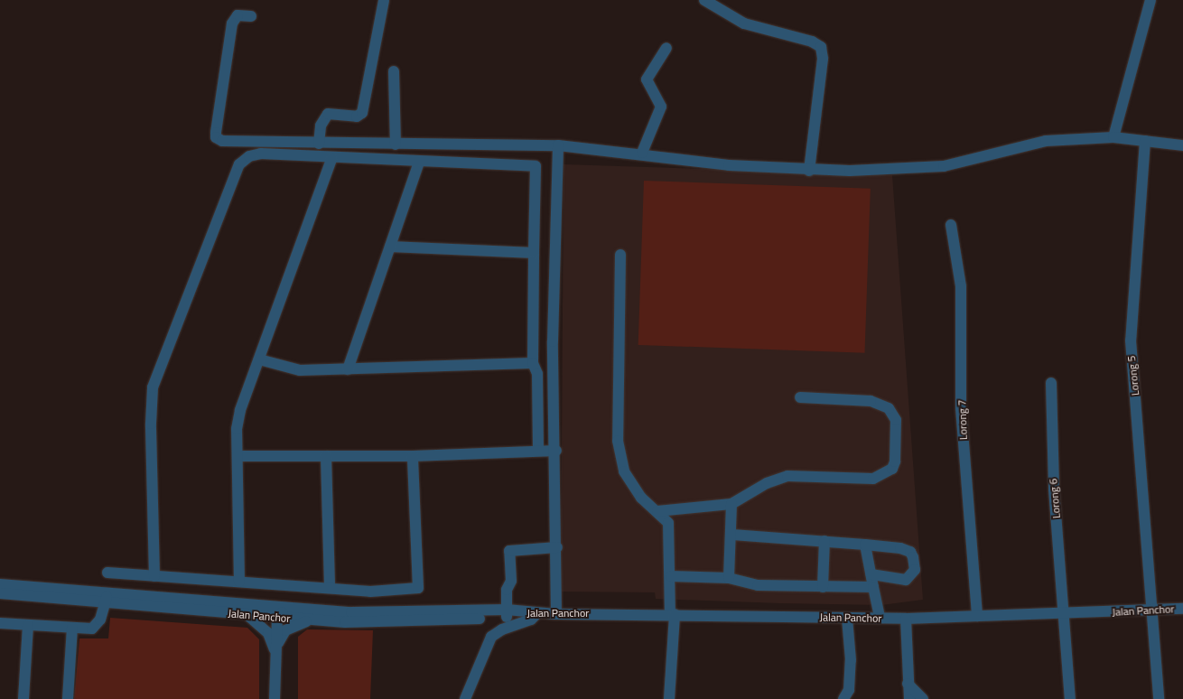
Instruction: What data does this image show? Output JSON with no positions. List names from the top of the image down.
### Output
{
  "streets": {
    "street": [
      "Lorong 5",
      "Lorong 7",
      "Lorong 6",
      "Jalan Panchor"
    ]
  },
  "crossings": [
    ["Lorong 5", "Jalan Panchor"],
    ["Lorong 7", "Jalan Panchor"],
    ["Lorong 6", "Jalan Panchor"]
  ]
}
